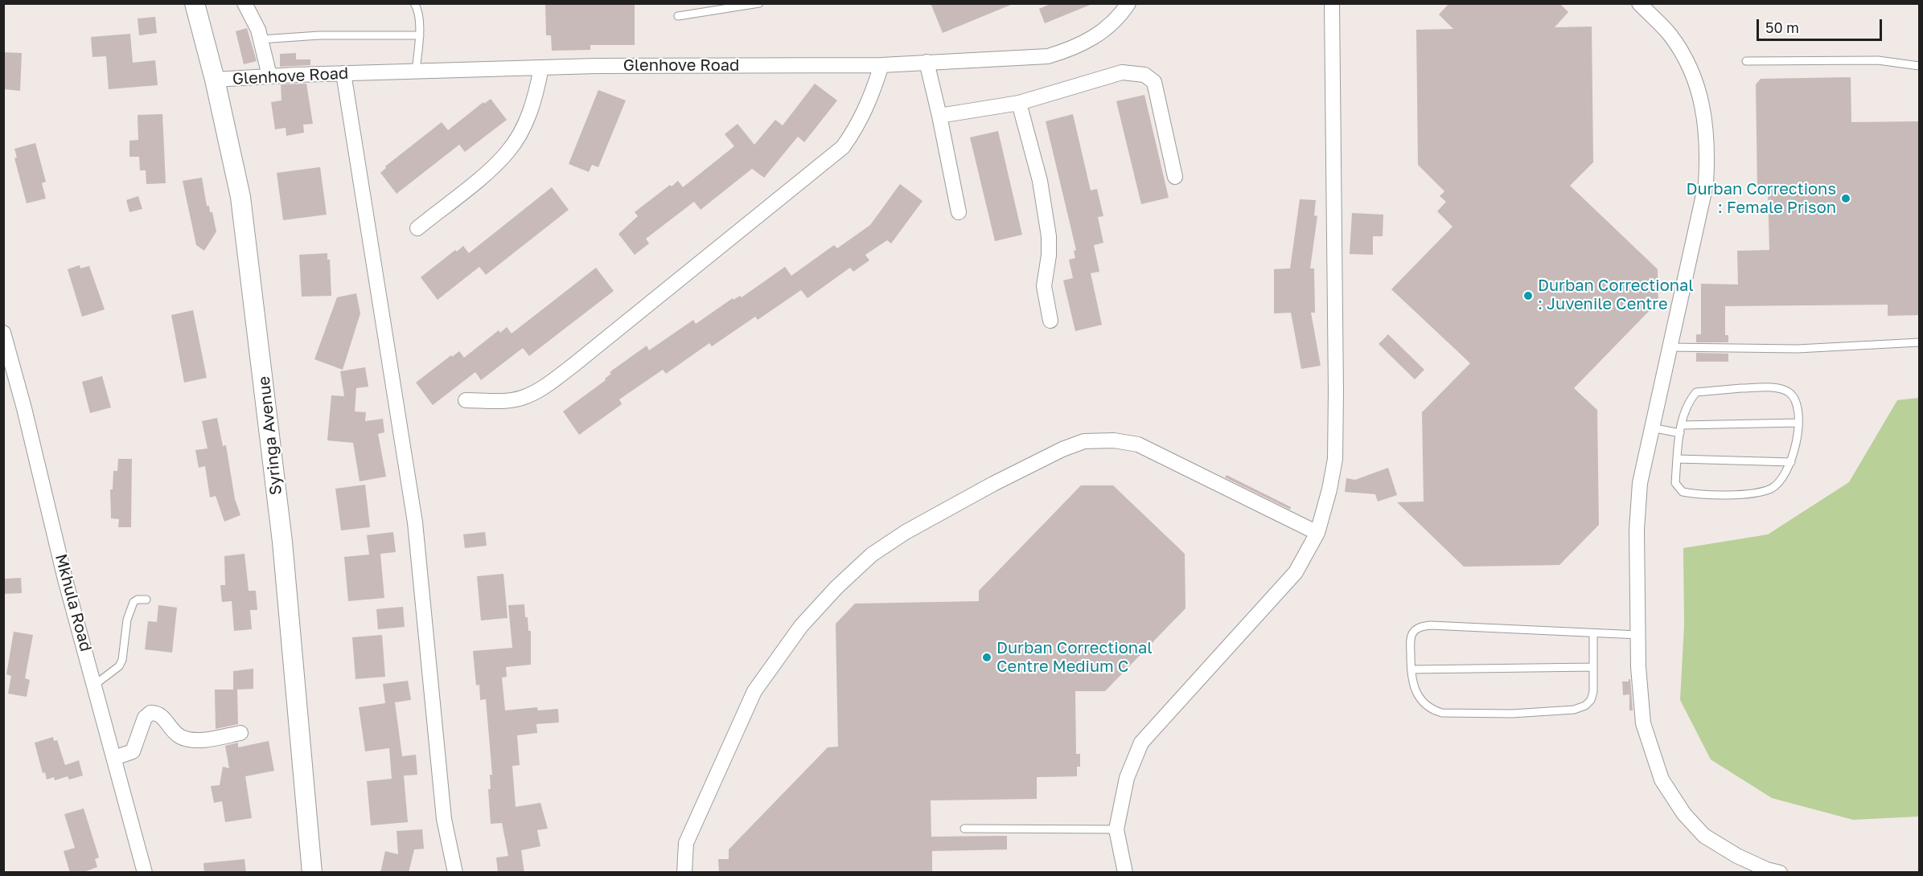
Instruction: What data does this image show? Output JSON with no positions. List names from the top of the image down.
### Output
{
  "streets": {
    "street": ["Glenhove Road", "Syringa Avenue", "Mkhula Road"]
  },
  "crossings": [
    ["Glenhove Road", "Syringa Avenue"]
  ],
  "places": ["Durban Corrections : Female Prison", "Durban Correctional : Juvenile Centre", "Durban Correctional Centre Medium C"],
  "scale_bar": "50 m"
}
